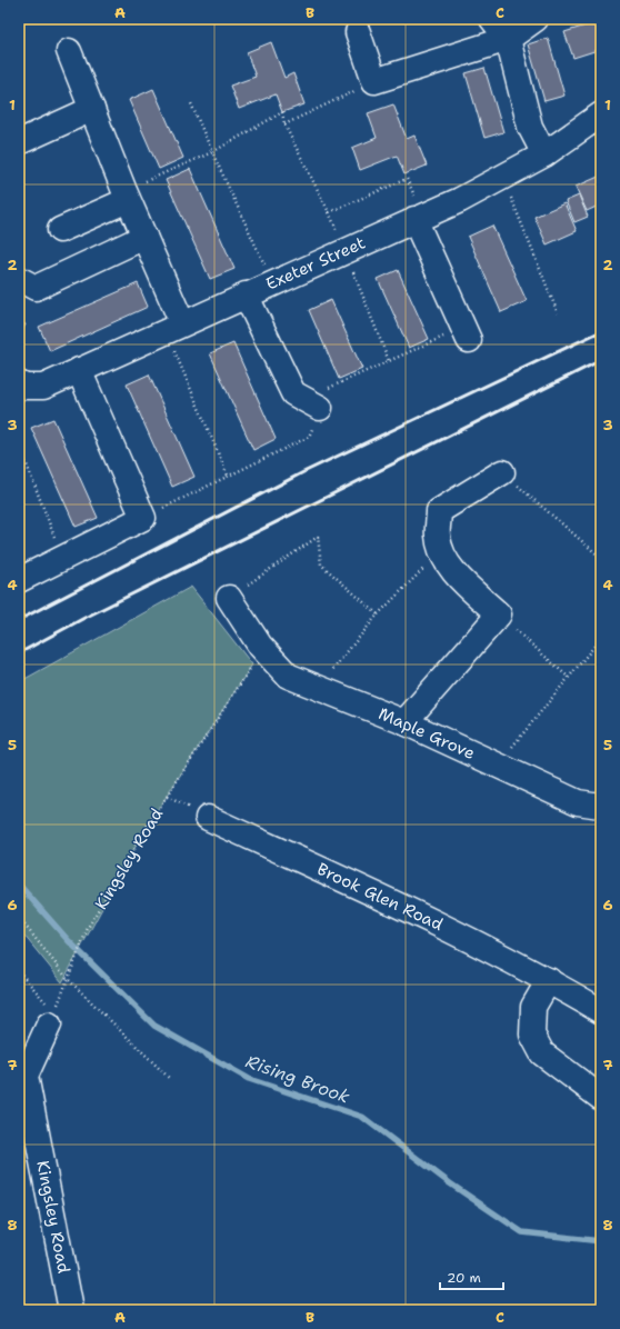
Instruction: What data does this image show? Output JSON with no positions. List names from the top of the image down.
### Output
{
  "streets": {
    "street": [
      "Exeter Street",
      "Maple Grove",
      "Kingsley Road",
      "Brook Glen Road"
    ]
  },
  "crossings": [
    ["Kingsley Road", "Brook Glen Road"]
  ],
  "water": ["Rising Brook"],
  "scale_bar": "20 m",
  "grid": {
    "columns": ["A", "B", "C"],
    "rows": [
      "1",
      "2",
      "3",
      "4",
      "5",
      "6",
      "7",
      "8"
    ]
  }
}
